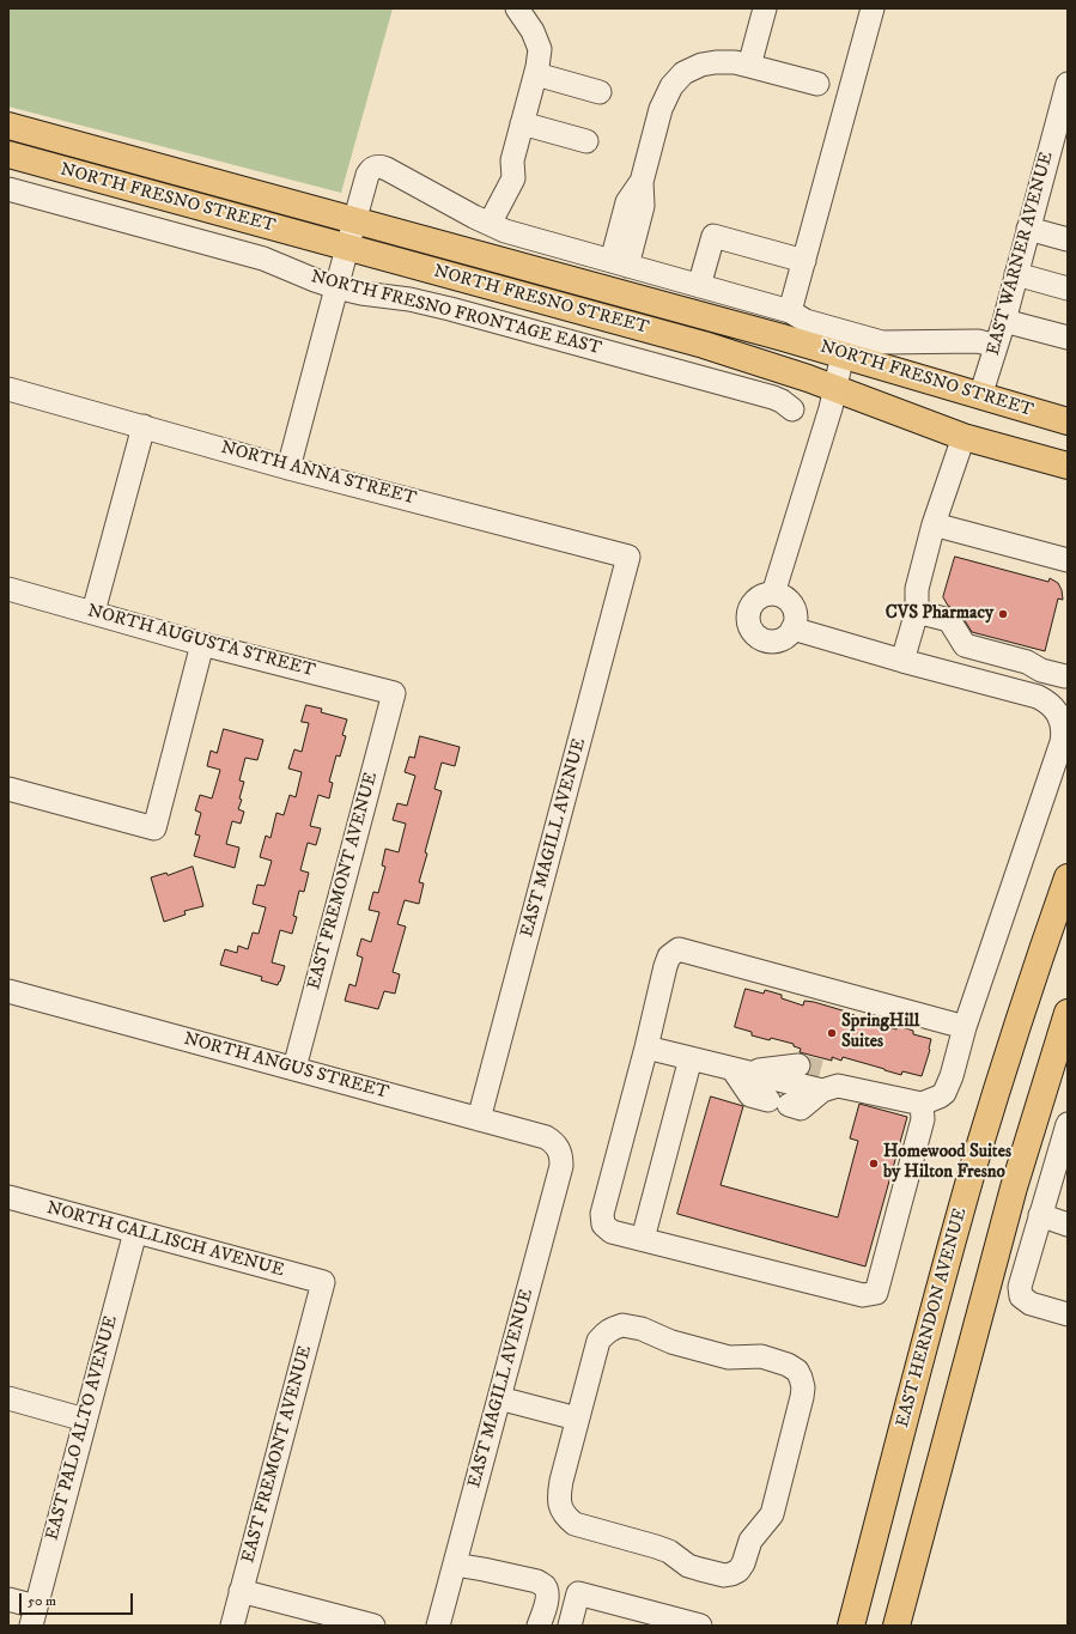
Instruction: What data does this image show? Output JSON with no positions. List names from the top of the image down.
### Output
{
  "streets": {
    "main road": ["NORTH FRESNO STREET", "EAST HERNDON AVENUE"],
    "street": [
      "EAST WARNER AVENUE",
      "NORTH FRESNO FRONTAGE EAST",
      "NORTH ANNA STREET",
      "NORTH AUGUSTA STREET",
      "EAST MAGILL AVENUE",
      "EAST FREMONT AVENUE",
      "NORTH ANGUS STREET",
      "NORTH CALLISCH AVENUE",
      "EAST PALO ALTO AVENUE"
    ]
  },
  "crossings": [
    ["NORTH FRESNO STREET", "EAST WARNER AVENUE"],
    ["NORTH ANNA STREET", "EAST MAGILL AVENUE"],
    ["NORTH AUGUSTA STREET", "EAST FREMONT AVENUE"],
    ["EAST MAGILL AVENUE", "NORTH ANGUS STREET"],
    ["EAST FREMONT AVENUE", "NORTH ANGUS STREET"],
    ["EAST FREMONT AVENUE", "NORTH CALLISCH AVENUE"],
    ["NORTH CALLISCH AVENUE", "EAST PALO ALTO AVENUE"]
  ],
  "places": ["CVS Pharmacy", "SpringHill Suites", "Homewood Suites by Hilton Fresno"],
  "scale_bar": "50 m"
}
